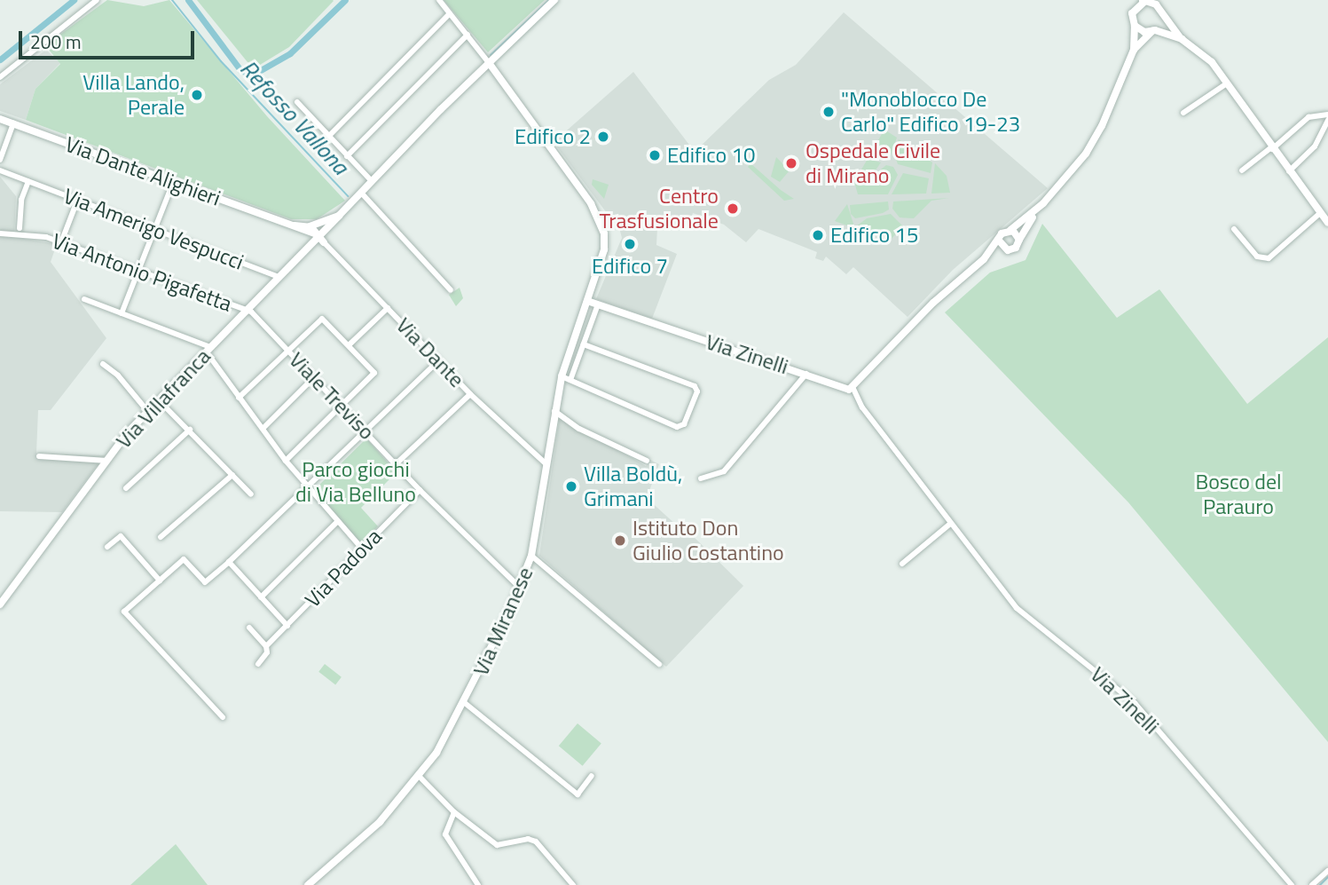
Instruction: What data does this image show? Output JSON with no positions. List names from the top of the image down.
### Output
{
  "streets": {
    "main road": [
      "Via Dante Alighieri",
      "Via Dante",
      "Via Zinelli",
      "Via Villafranca",
      "Via Miranese"
    ],
    "street": [
      "Via Amerigo Vespucci",
      "Via Antonio Pigafetta",
      "Viale Treviso",
      "Via Padova"
    ]
  },
  "crossings": [
    ["Via Dante Alighieri", "Via Dante"],
    ["Via Dante Alighieri", "Via Villafranca"],
    ["Via Amerigo Vespucci", "Via Villafranca"],
    ["Via Antonio Pigafetta", "Viale Treviso"],
    ["Via Antonio Pigafetta", "Via Villafranca"],
    ["Via Dante", "Via Villafranca"],
    ["Via Dante", "Via Miranese"],
    ["Via Zinelli", "Via Miranese"],
    ["Viale Treviso", "Via Villafranca"],
    ["Viale Treviso", "Via Padova"],
    ["Viale Treviso", "Via Miranese"],
    ["Via Villafranca", "Via Miranese"]
  ],
  "water": ["Refosso Vallona"],
  "parks": ["Parco giochi di Via Belluno", "Bosco del Parauro"],
  "places": [
    "Villa Lando, Perale",
    "\"Monoblocco De Carlo\" Edifico 19-23",
    "Edifico 2",
    "Edifico 10",
    "Ospedale Civile di Mirano",
    "Centro Trasfusionale",
    "Edifico 15",
    "Edifico 7",
    "Villa Boldù, Grimani",
    "Istituto Don Giulio Costantino"
  ],
  "scale_bar": "200 m"
}
